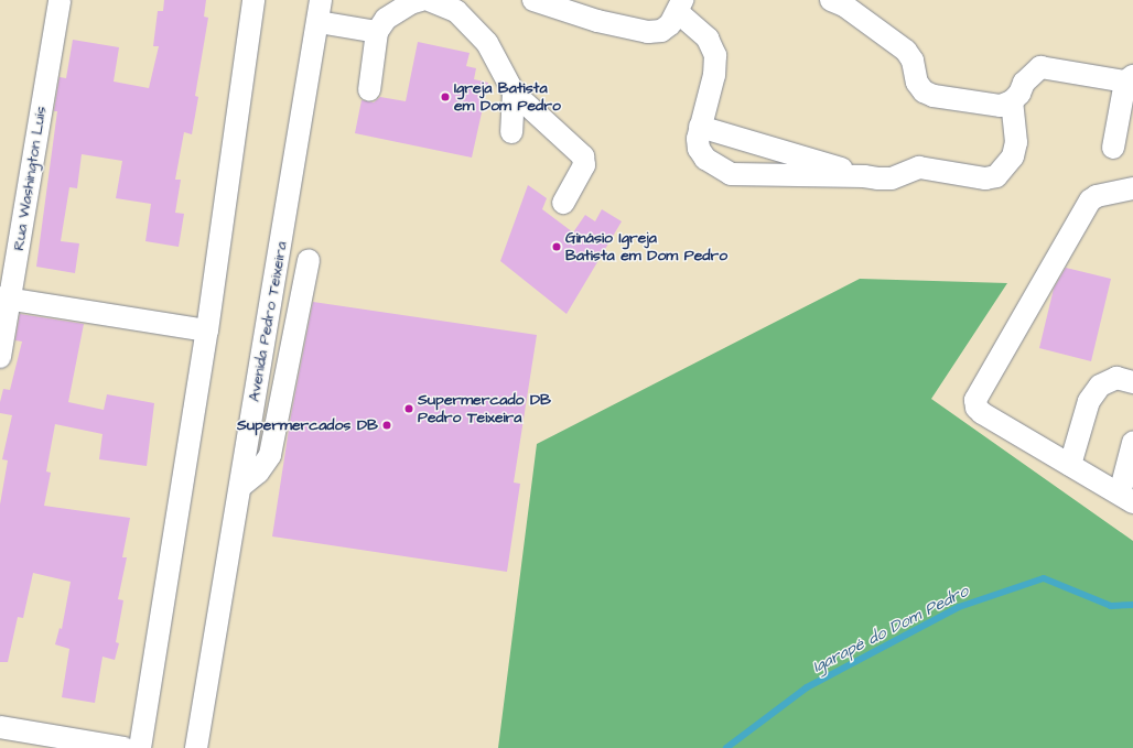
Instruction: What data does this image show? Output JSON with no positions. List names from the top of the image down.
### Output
{
  "streets": {
    "street": ["Rua Washington Luís", "Avenida Pedro Teixeira"]
  },
  "water": ["Igarapé do Dom Pedro"],
  "places": [
    "Igreja Batista em Dom Pedro",
    "Ginásio Igreja Batista em Dom Pedro",
    "Supermercado DB Pedro Teixeira",
    "Supermercados DB"
  ]
}
